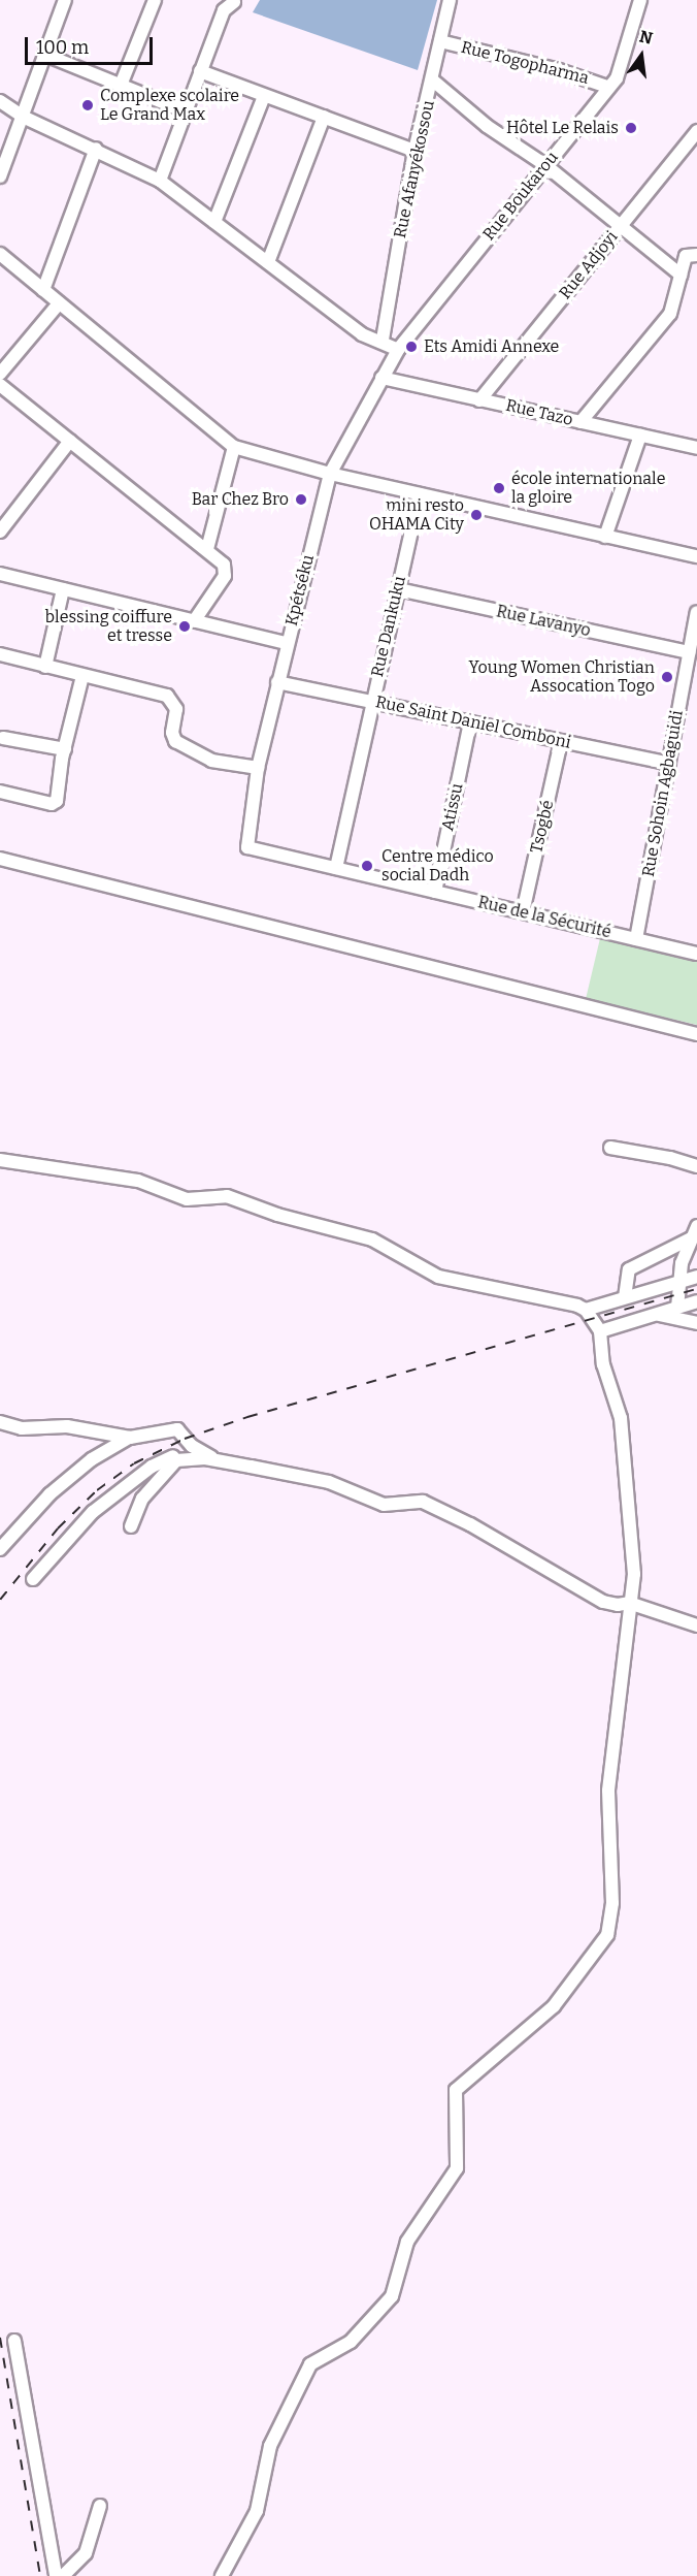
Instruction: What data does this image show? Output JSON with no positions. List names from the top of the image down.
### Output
{
  "streets": {
    "street": [
      "Rue Togopharma",
      "Rue Afanyékossou",
      "Rue Boukarou",
      "Rue Adjoyi",
      "Rue Tazo",
      "Kpétséku",
      "Rue Lavanyo",
      "Rue Dankuku",
      "Rue Saint Daniel Comboni",
      "Rue Sohoin Agbaguidi",
      "Atissu",
      "Tsogbé",
      "Rue de la Sécurité"
    ]
  },
  "crossings": [
    ["Rue Togopharma", "Rue Afanyékossou"],
    ["Rue Togopharma", "Rue Boukarou"],
    ["Rue Boukarou", "Kpétséku"],
    ["Rue Adjoyi", "Rue Tazo"],
    ["Rue Tazo", "Kpétséku"],
    ["Kpétséku", "Rue Saint Daniel Comboni"],
    ["Kpétséku", "Rue de la Sécurité"],
    ["Rue Lavanyo", "Rue Dankuku"],
    ["Rue Lavanyo", "Rue Sohoin Agbaguidi"],
    ["Rue Dankuku", "Rue Saint Daniel Comboni"],
    ["Rue Dankuku", "Rue de la Sécurité"],
    ["Rue Saint Daniel Comboni", "Rue Sohoin Agbaguidi"],
    ["Rue Saint Daniel Comboni", "Atissu"],
    ["Rue Saint Daniel Comboni", "Tsogbé"],
    ["Rue Sohoin Agbaguidi", "Rue de la Sécurité"],
    ["Atissu", "Rue de la Sécurité"],
    ["Tsogbé", "Rue de la Sécurité"]
  ],
  "places": [
    "Complexe scolaire Le Grand Max",
    "Hôtel Le Relais",
    "Ets Amidi Annexe",
    "école internationale la gloire",
    "Bar Chez Bro",
    "mini resto OHAMA City",
    "blessing coiffure et tresse",
    "Young Women Christian Assocation Togo",
    "Centre médico social Dadh"
  ],
  "scale_bar": "100 m",
  "north": "top"
}
